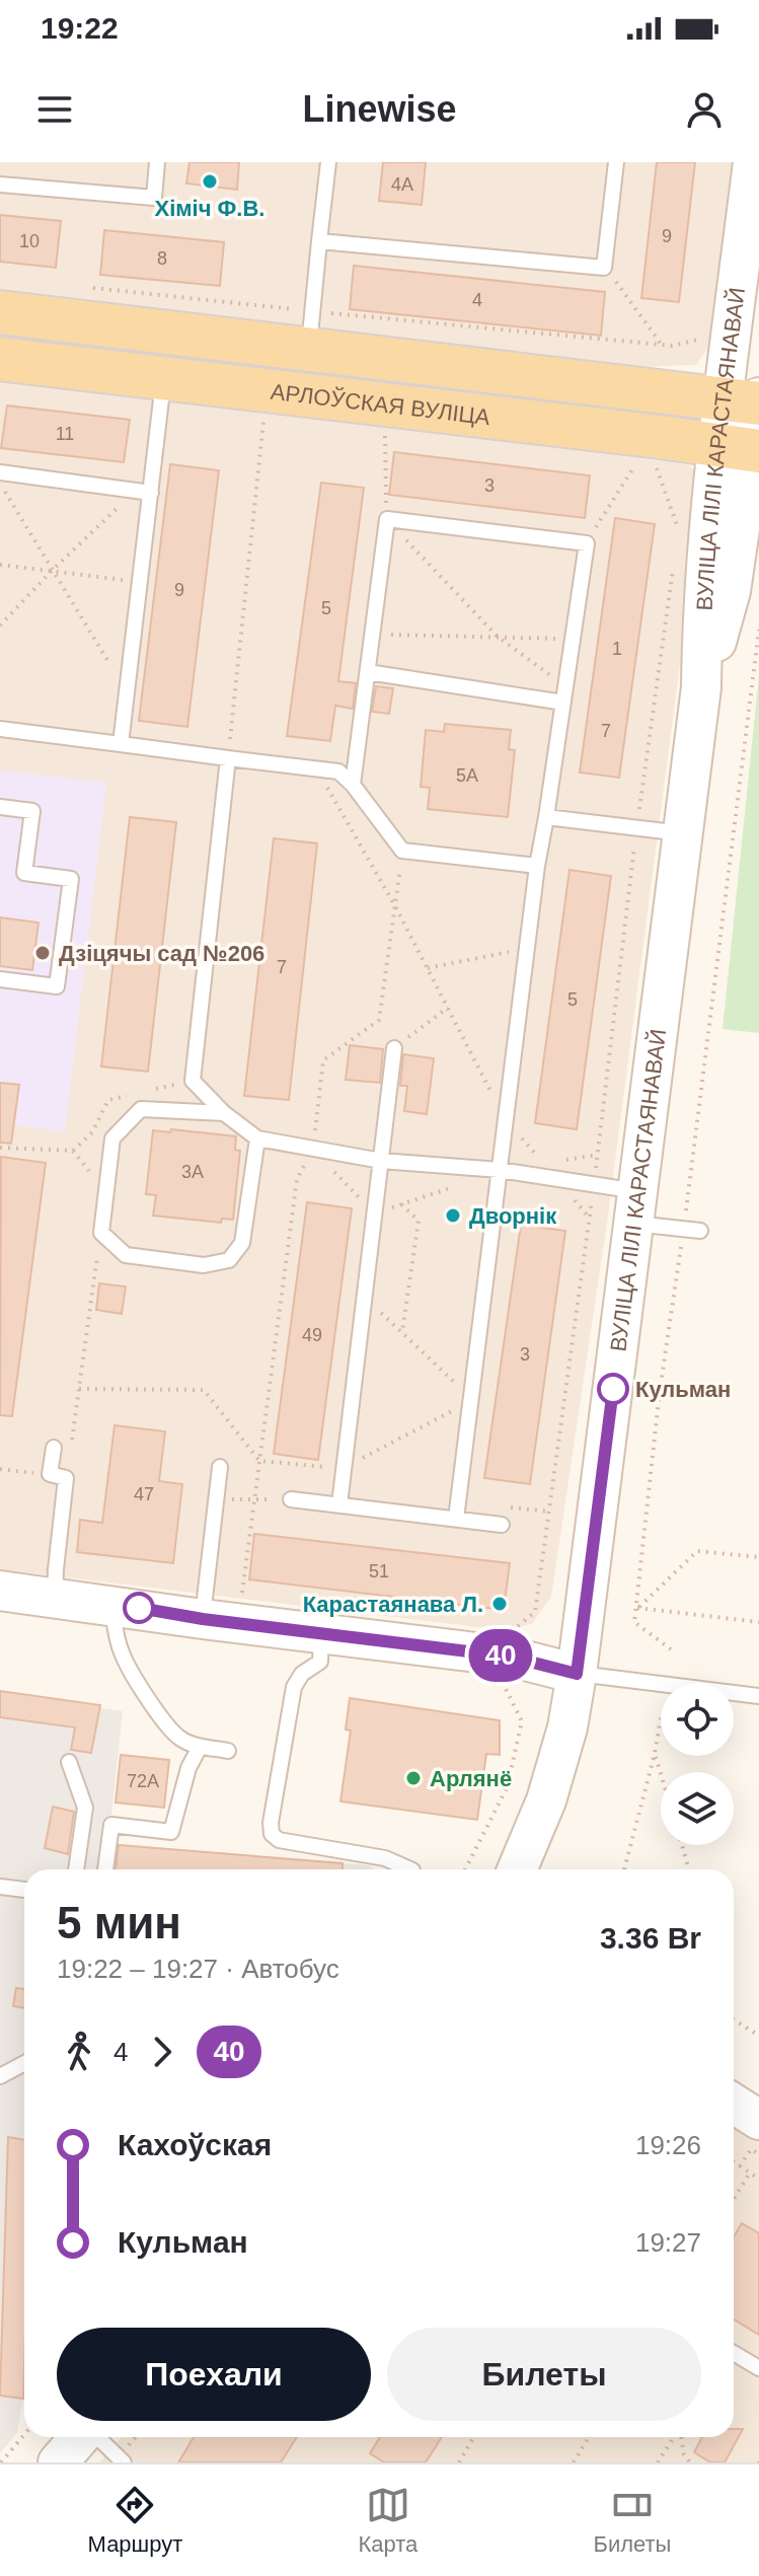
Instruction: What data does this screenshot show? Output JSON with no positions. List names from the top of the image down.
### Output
{
  "streets": {
    "main road": ["АРЛОЎСКАЯ ВУЛІЦА", "ВУЛІЦА ЛІЛІ КАРАСТАЯНАВАЙ"]
  },
  "crossings": [
    ["АРЛОЎСКАЯ ВУЛІЦА", "ВУЛІЦА ЛІЛІ КАРАСТАЯНАВАЙ"]
  ],
  "places": [
    "Хіміч Ф.В.",
    "Дзіцячы сад №206",
    "Дворнік",
    "Кульман",
    "Карастаянава Л.",
    "Арлянё"
  ],
  "lines": ["bus line 40"],
  "house_numbers": [
    "4А",
    "9",
    "10",
    "8",
    "4",
    "11",
    "3",
    "9",
    "5",
    "1",
    "7",
    "5А",
    "7",
    "5",
    "3А",
    "49",
    "3",
    "47",
    "51",
    "72А"
  ],
  "page": {
    "status": "19:22",
    "header": "Linewise",
    "on_map": "40",
    "heading": ["5 мин", "19:22 – 19:27 · Автобус", "3.36 Br"],
    "legs": ["4", "40"],
    "list": [
      {
        "name": "Кахоўская",
        "value": "19:26"
      },
      {
        "name": "Кульман",
        "value": "19:27"
      }
    ],
    "buttons": ["Поехали", "Билеты"],
    "tabs": ["Маршрут", "Карта", "Билеты"]
  }
}
